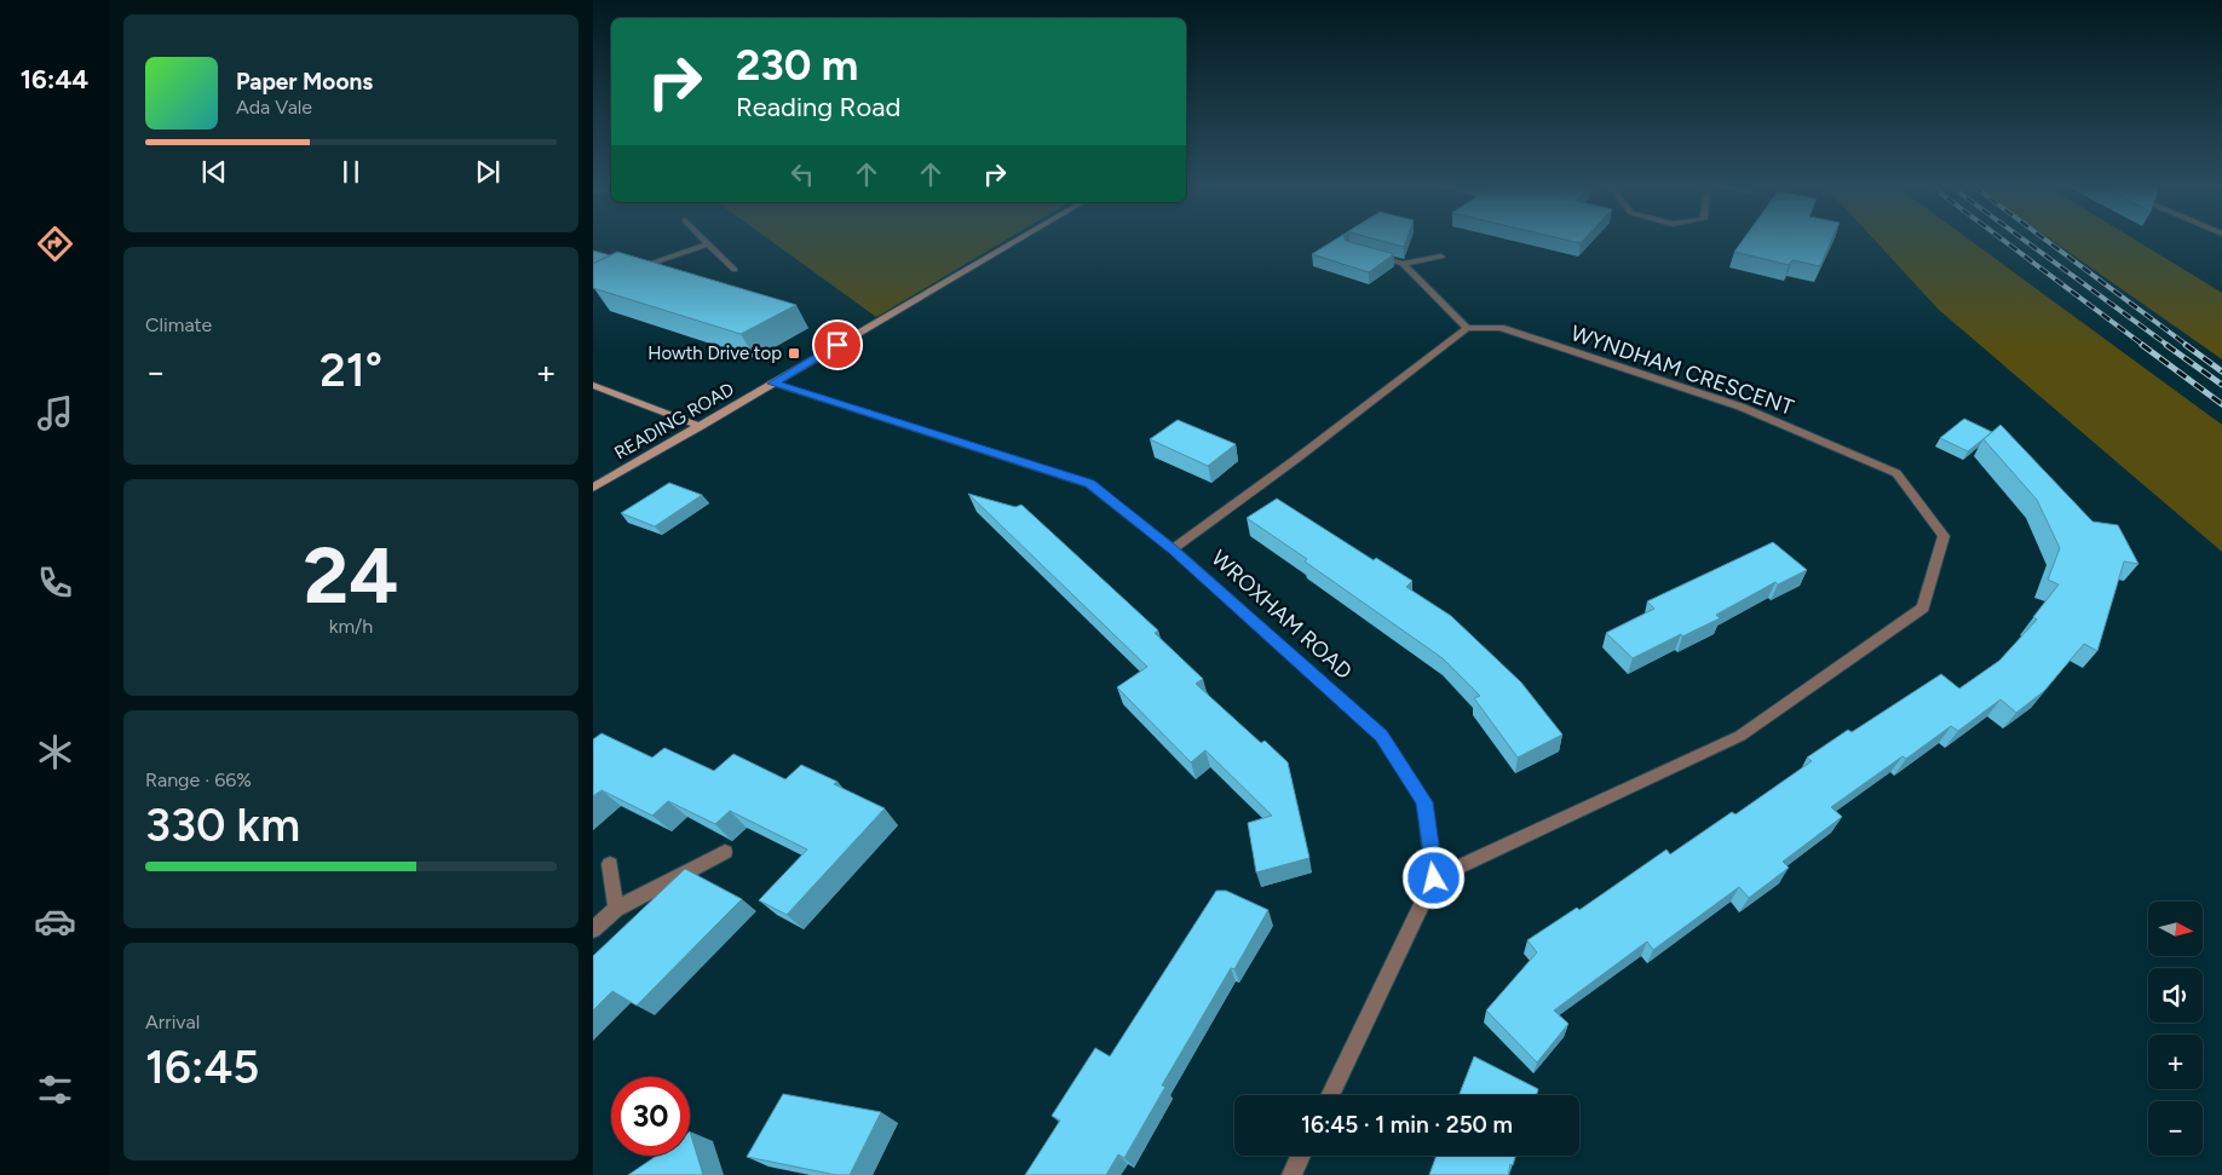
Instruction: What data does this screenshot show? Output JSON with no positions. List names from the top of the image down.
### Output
{
  "streets": {
    "street": ["WYNDHAM CRESCENT", "READING ROAD", "WROXHAM ROAD"]
  },
  "crossings": [
    ["WYNDHAM CRESCENT", "WROXHAM ROAD"],
    ["READING ROAD", "WROXHAM ROAD"]
  ],
  "places": {
    "transit": ["Howth Drive top"]
  },
  "north": "right",
  "page": {
    "tabs": "16:44",
    "turn": ["230 m", "Reading Road"],
    "song": ["Paper Moons", "Ada Vale"],
    "tile": [
      "Climate",
      ["24", "km/h"],
      ["Range · 66%", "330 km"],
      ["Arrival", "16:45"]
    ],
    "heat": ["−", "21°", "+"],
    "map_buttons": ["+", "−"],
    "limit": "30",
    "trip": "16:45 · 1 min · 250 m"
  }
}
